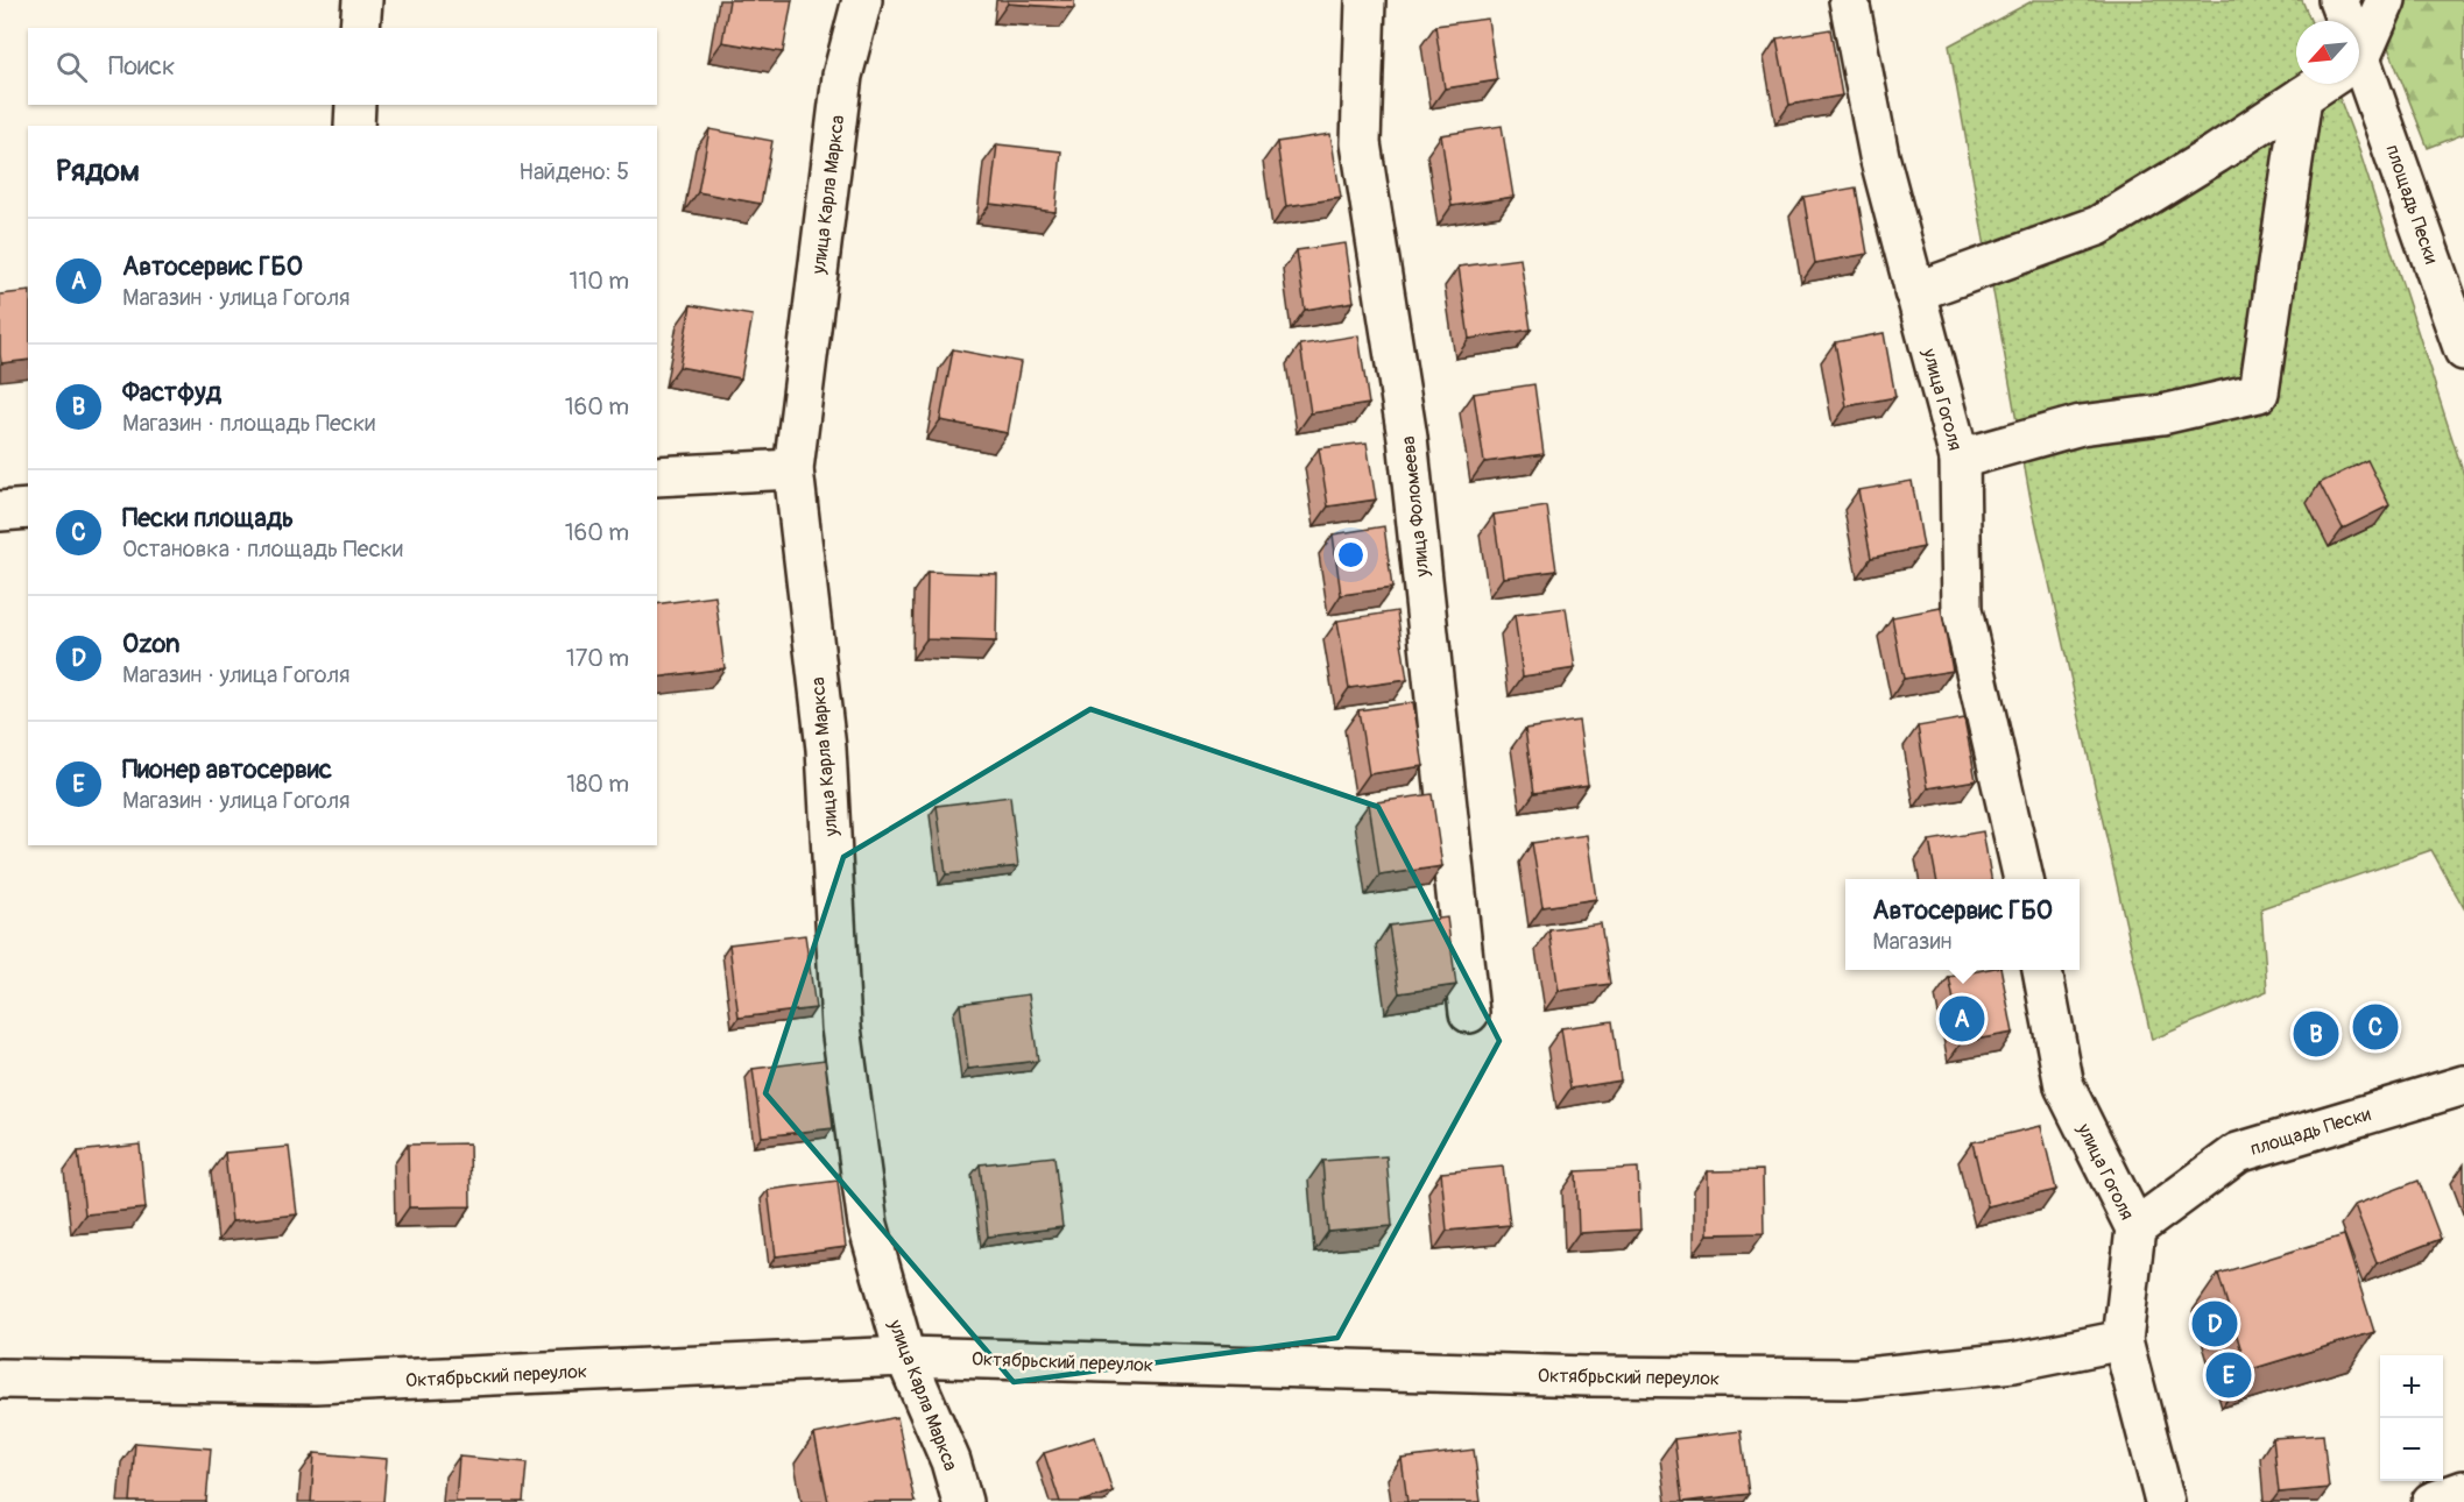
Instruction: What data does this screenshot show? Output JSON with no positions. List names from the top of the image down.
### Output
{
  "streets": {
    "street": [
      "улица Карла Маркса",
      "площадь Пески",
      "улица Гоголя",
      "улица Фоломеева",
      "Октябрьский переулок"
    ]
  },
  "crossings": [
    ["улица Карла Маркса", "Октябрьский переулок"],
    ["площадь Пески", "улица Гоголя"],
    ["улица Гоголя", "Октябрьский переулок"]
  ],
  "north": "bottom left",
  "page": {
    "search": "Поиск",
    "heading": ["Рядом", "Найдено: 5"],
    "list": [
      {
        "mark": "A",
        "name": "Автосервис ГБО",
        "note": "Магазин · улица Гоголя",
        "value": "110 m"
      },
      {
        "mark": "B",
        "name": "Фастфуд",
        "note": "Магазин · площадь Пески",
        "value": "160 m"
      },
      {
        "mark": "C",
        "name": "Пески площадь",
        "note": "Остановка · площадь Пески",
        "value": "160 m"
      },
      {
        "mark": "D",
        "name": "Ozon",
        "note": "Магазин · улица Гоголя",
        "value": "170 m"
      },
      {
        "mark": "E",
        "name": "Пионер автосервис",
        "note": "Магазин · улица Гоголя",
        "value": "180 m"
      }
    ],
    "popup": ["Автосервис ГБО", "Магазин"],
    "pins": [
      "A",
      "C",
      "B",
      "D",
      "E"
    ],
    "map_buttons": ["+", "−"]
  }
}
